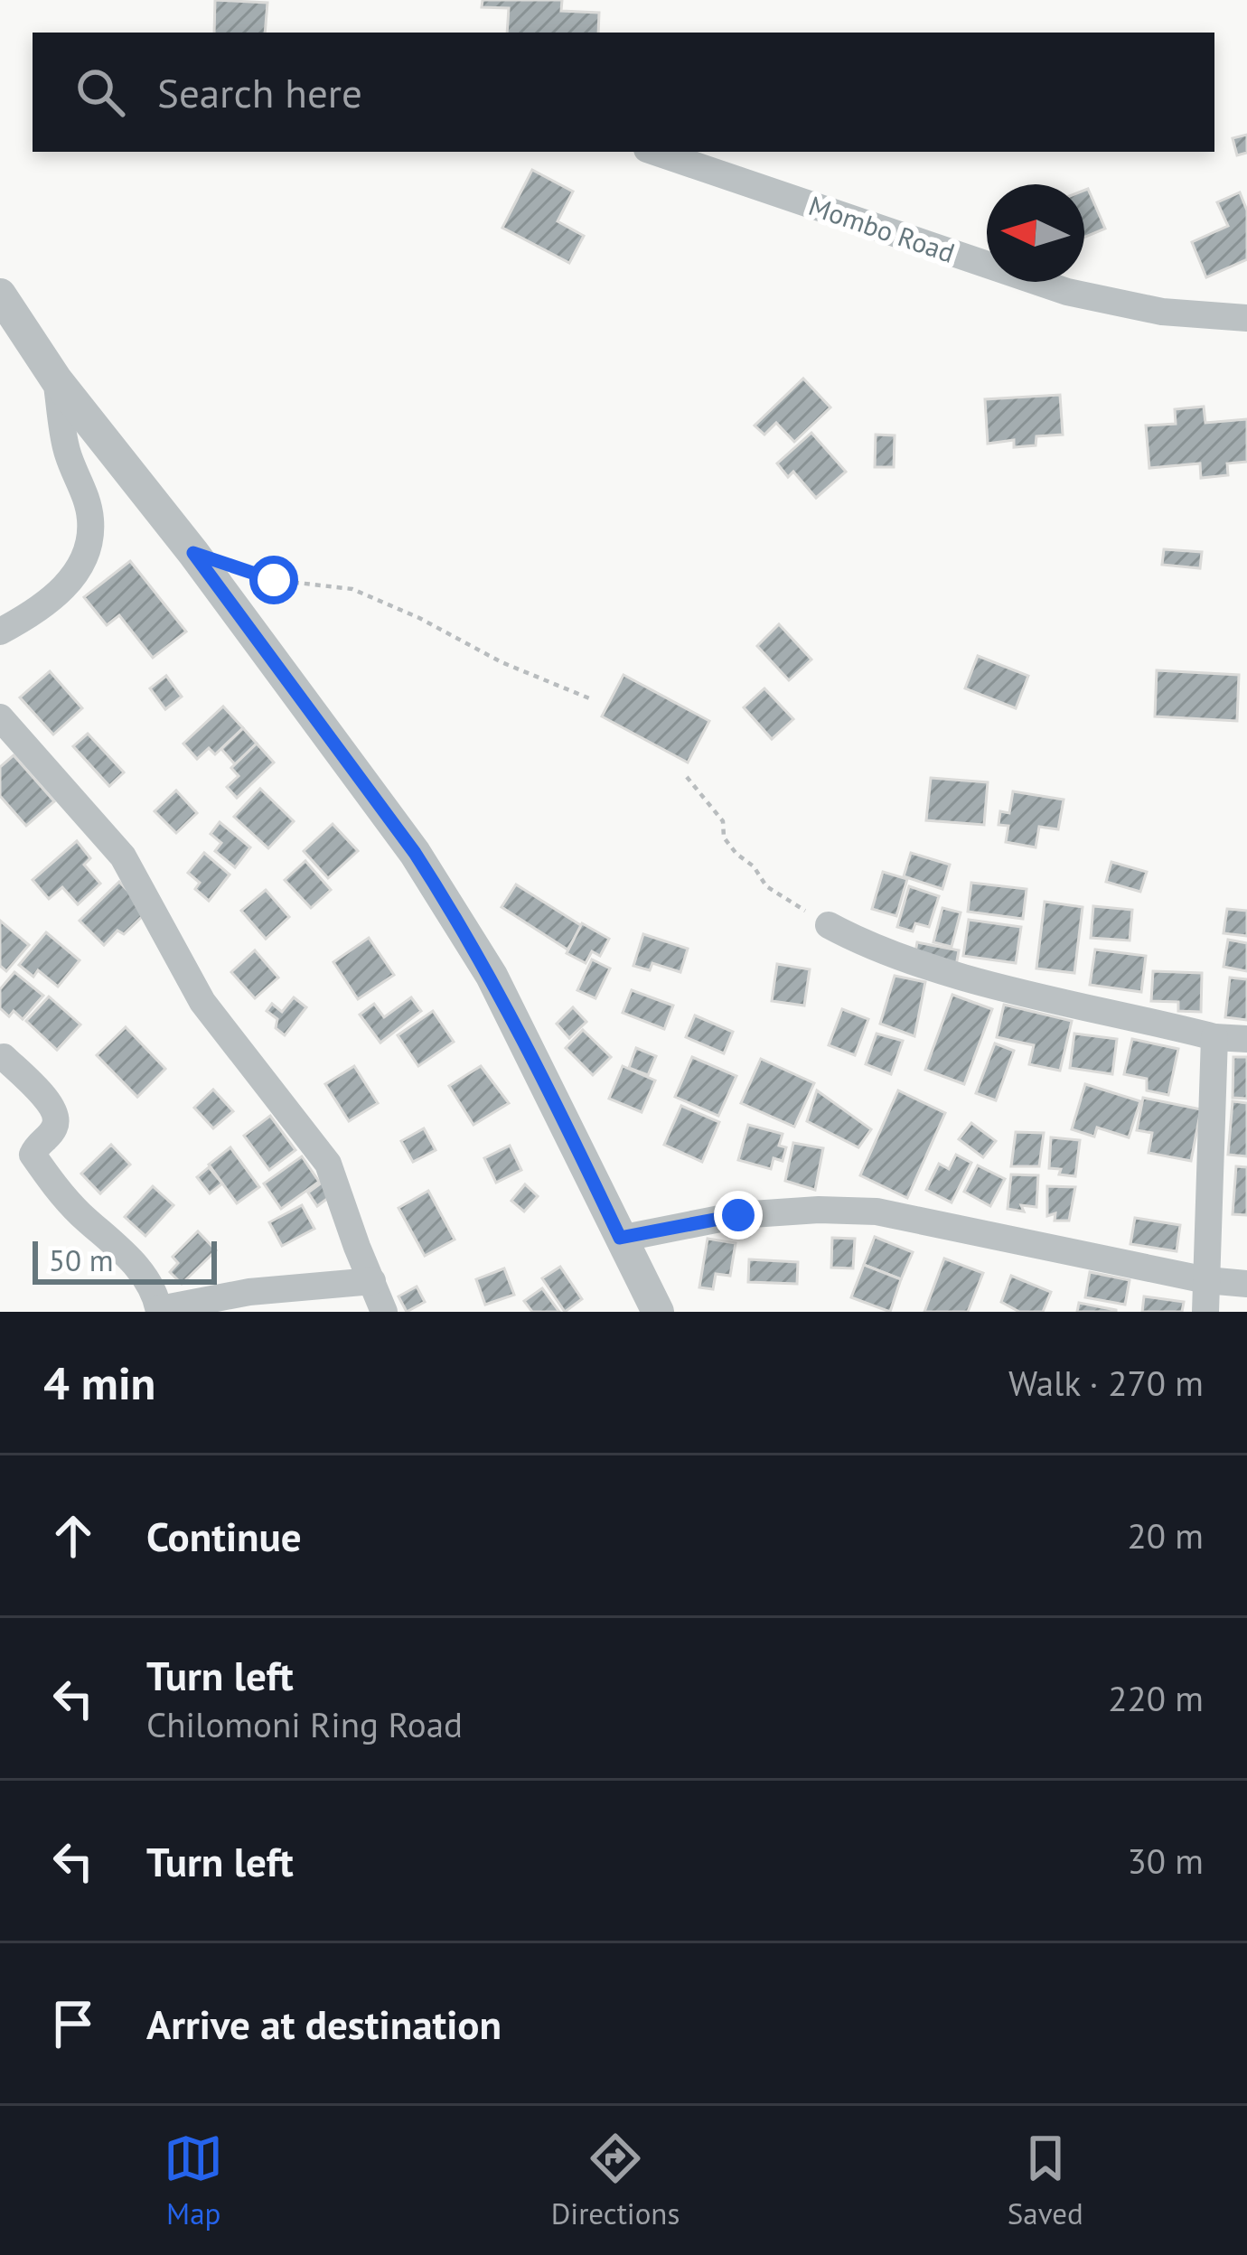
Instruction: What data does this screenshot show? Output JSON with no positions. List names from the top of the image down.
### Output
{
  "streets": {
    "street": ["Mombo Road"]
  },
  "scale_bar": "50 m",
  "north": "left",
  "page": {
    "search": "Search here",
    "scale": "50 m",
    "heading": ["4 min", "Walk · 270 m"],
    "list": [
      ["Continue", "20 m"],
      ["Turn left", "Chilomoni Ring Road", "220 m"],
      ["Turn left", "30 m"],
      "Arrive at destination"
    ],
    "nav": ["Map", "Directions", "Saved"]
  }
}
